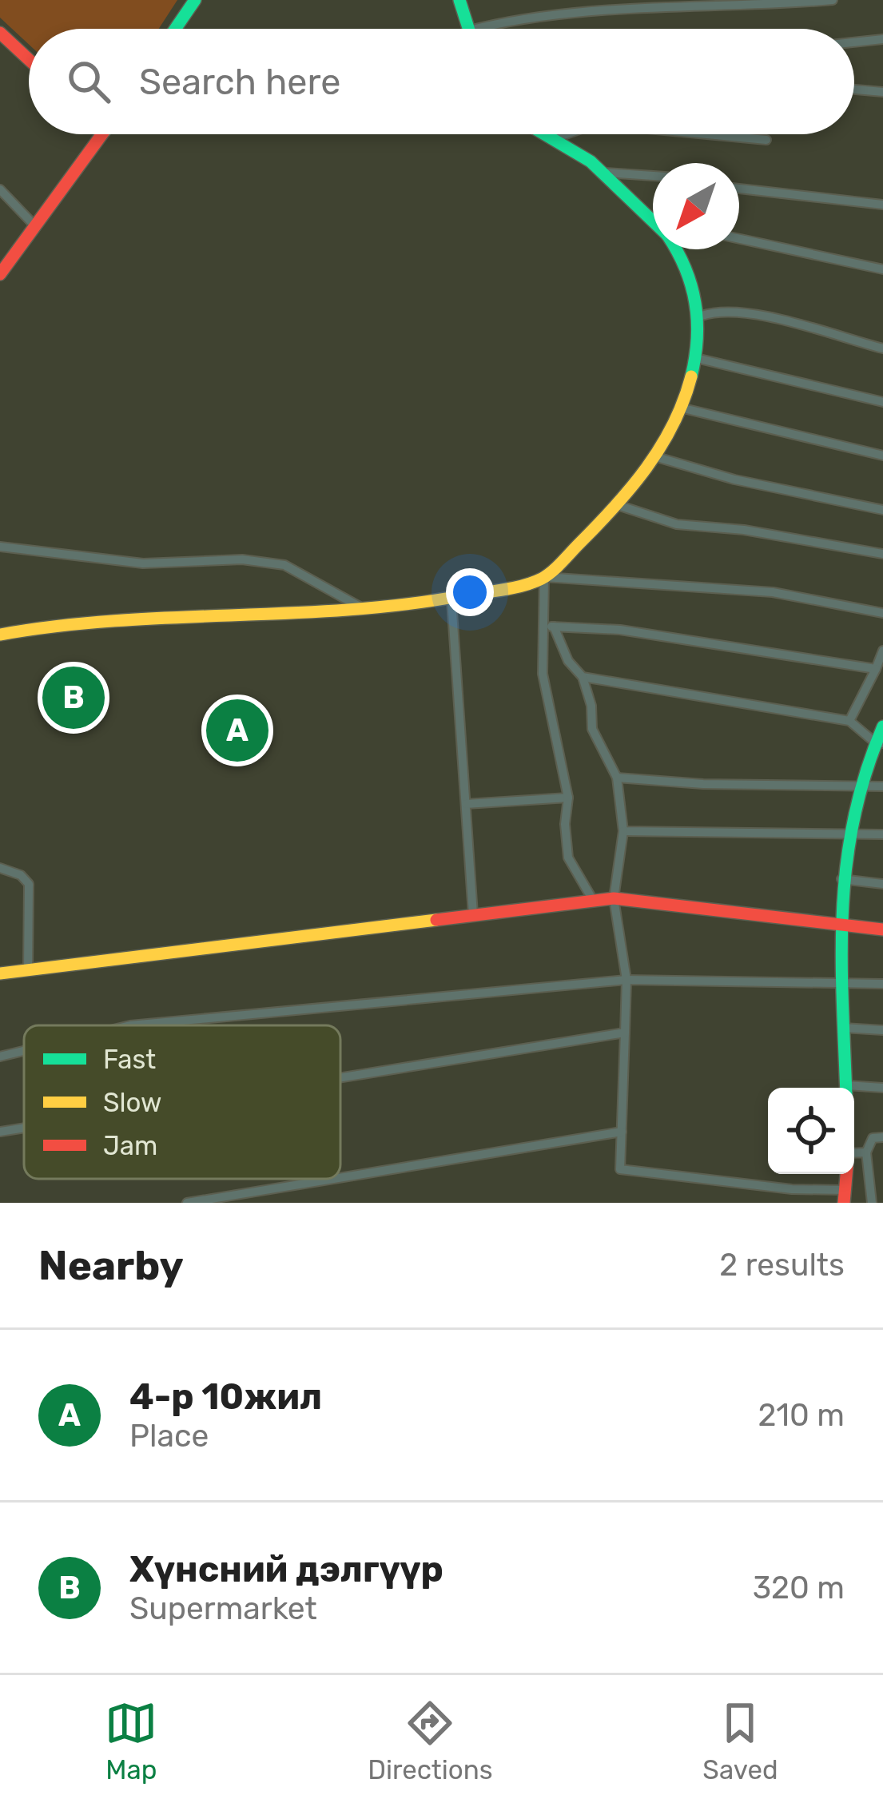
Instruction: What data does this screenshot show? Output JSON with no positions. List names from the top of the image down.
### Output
{
  "legend": ["Fast", "Slow", "Jam"],
  "north": "bottom left",
  "page": {
    "search": "Search here",
    "pins": ["B", "A"],
    "heading": ["Nearby", "2 results"],
    "list": [
      {
        "mark": "A",
        "name": "4-р 10жил",
        "note": "Place",
        "value": "210 m"
      },
      {
        "mark": "B",
        "name": "Хүнсний дэлгүүр",
        "note": "Supermarket",
        "value": "320 m"
      }
    ],
    "nav": ["Map", "Directions", "Saved"]
  }
}
